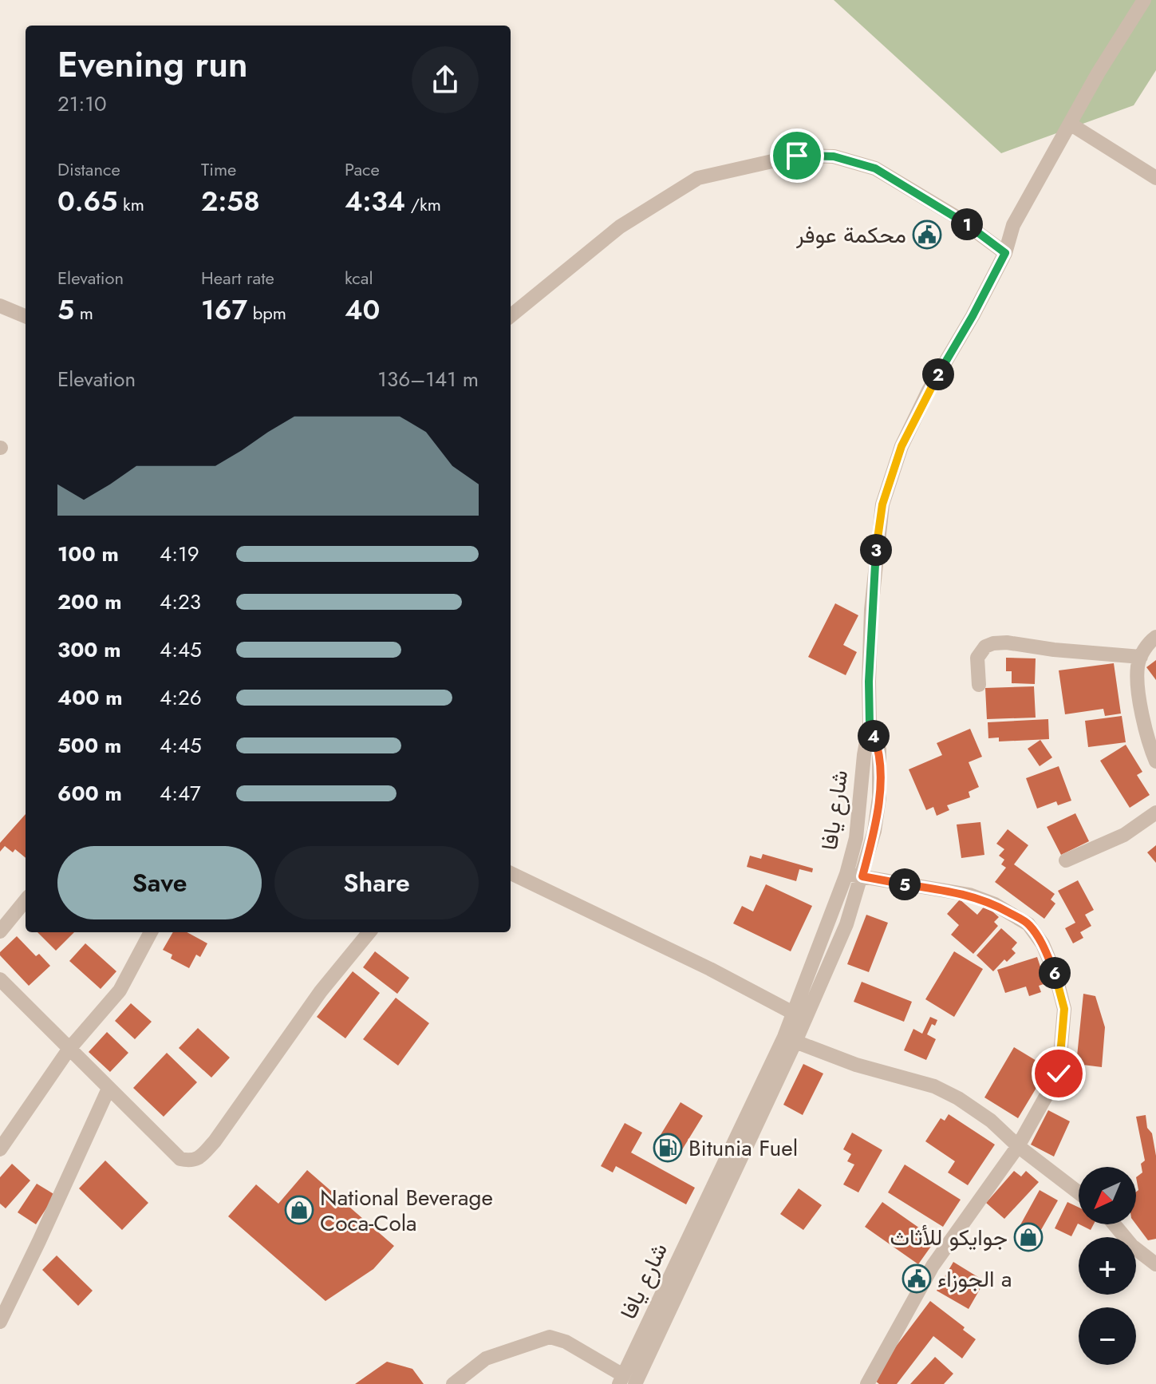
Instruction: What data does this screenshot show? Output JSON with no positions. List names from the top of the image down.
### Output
{
  "streets": {
    "street": ["شارع يافا"]
  },
  "places": {
    "public building": ["محكمة عوفر", "الجوزاء a"],
    "fuel station": ["Bitunia Fuel"],
    "shop": ["National Beverage Coca-Cola", "جوايكو للأثاث"]
  },
  "north": "bottom left",
  "page": {
    "heading": ["Evening run", "21:10"],
    "stats": [
      ["Distance", "0.65 km"],
      ["Time", "2:58"],
      ["Pace", "4:34 /km"],
      ["Elevation", "5 m"],
      ["Heart rate", "167 bpm"],
      ["kcal", "40"]
    ],
    "pins": [
      "1",
      "2",
      "3",
      "4",
      "5",
      "6"
    ],
    "chart": ["Elevation", "136–141 m"],
    "list": [
      {
        "name": "100 m",
        "note": "4:19"
      },
      {
        "name": "200 m",
        "note": "4:23"
      },
      {
        "name": "300 m",
        "note": "4:45"
      },
      {
        "name": "400 m",
        "note": "4:26"
      },
      {
        "name": "500 m",
        "note": "4:45"
      },
      {
        "name": "600 m",
        "note": "4:47"
      }
    ],
    "buttons": ["Save", "Share"],
    "map_buttons": ["+", "−"]
  }
}
